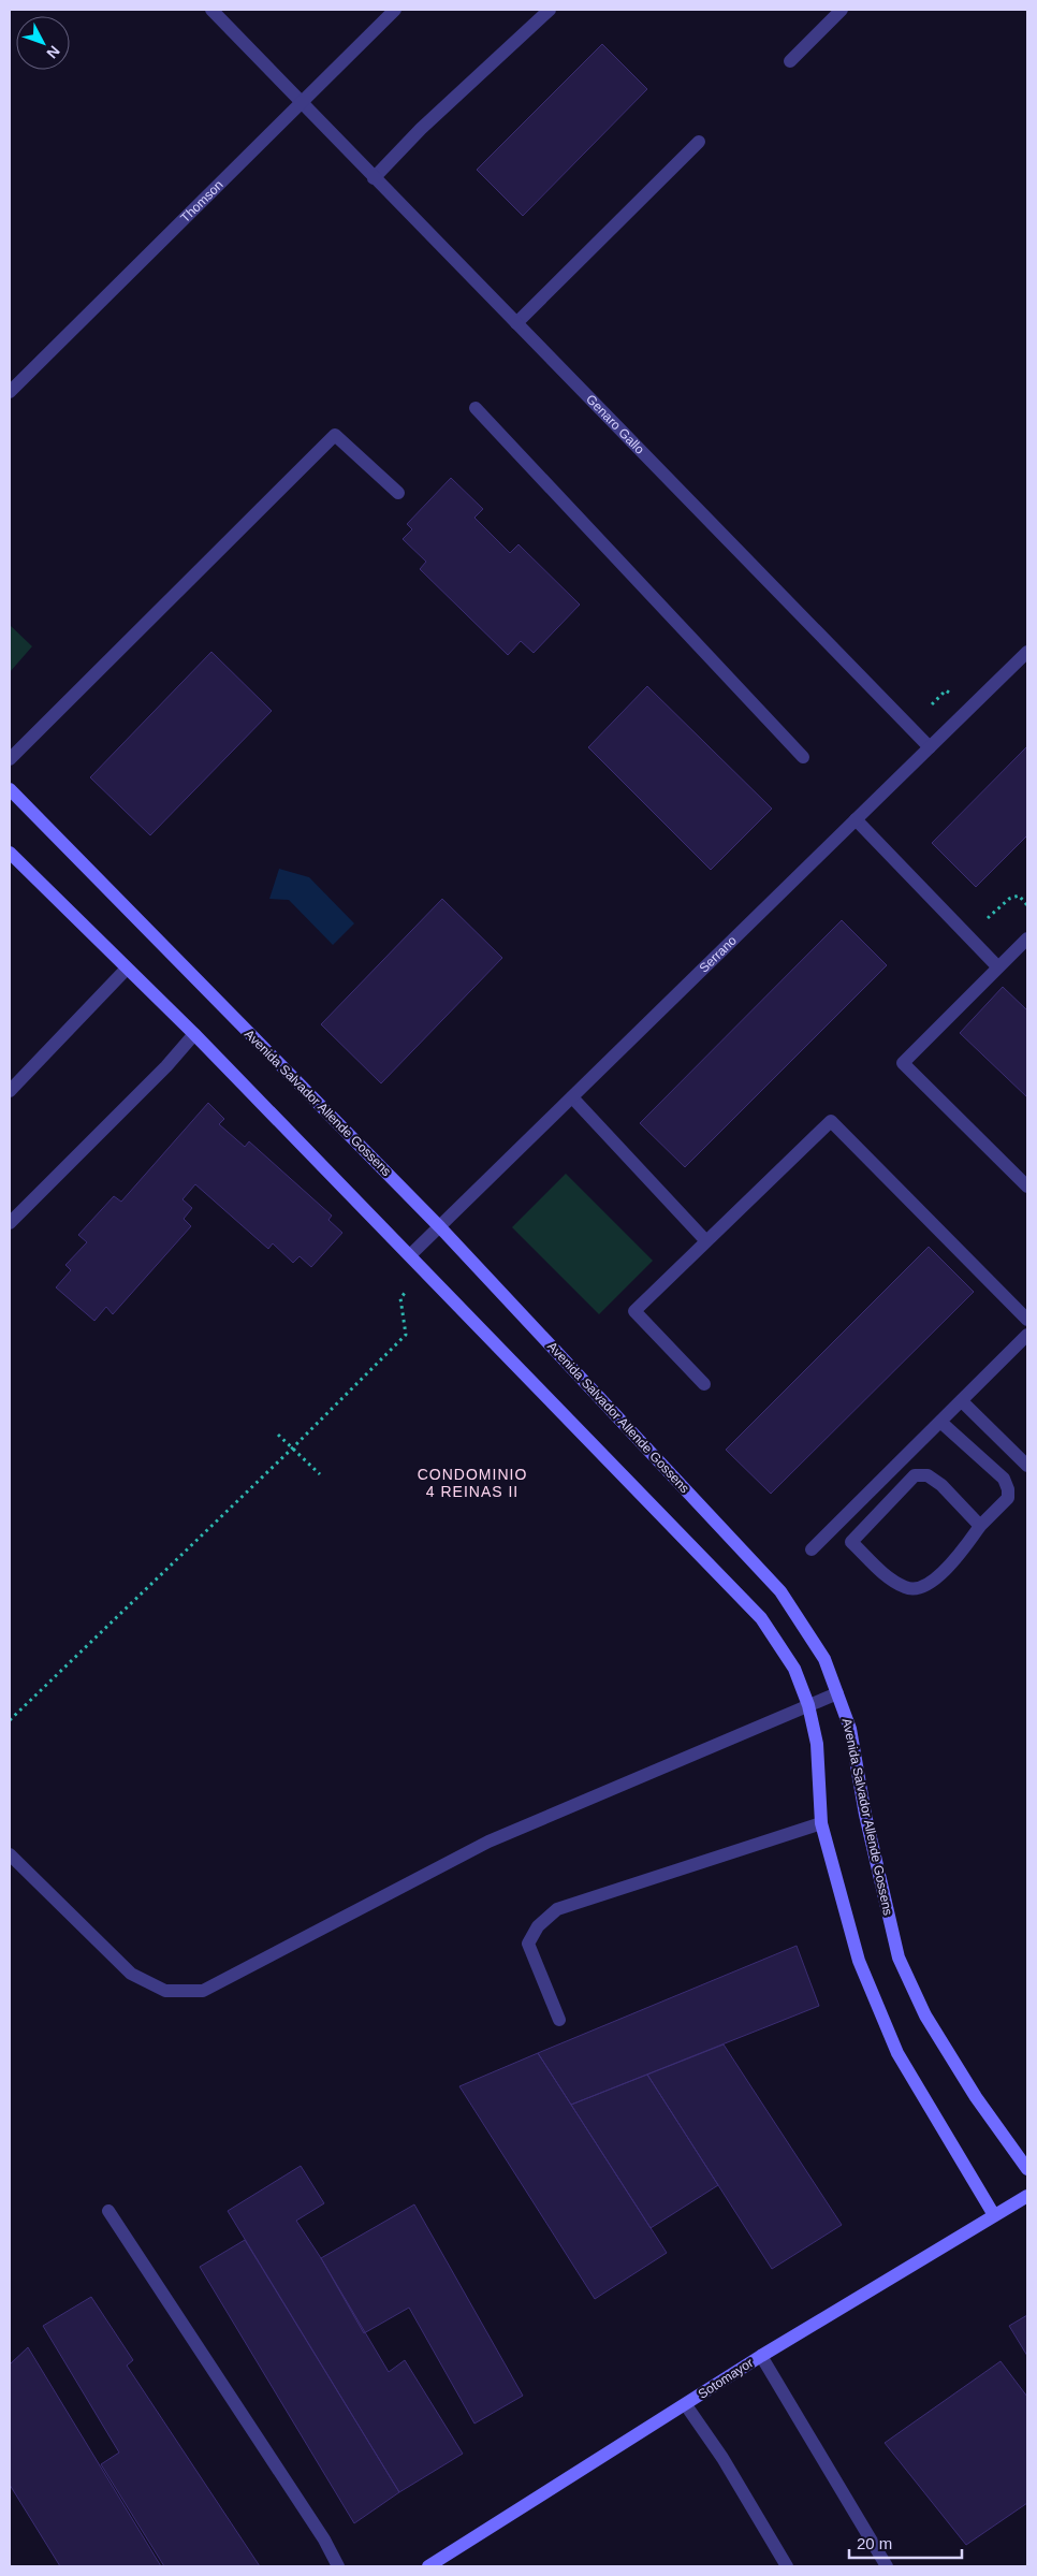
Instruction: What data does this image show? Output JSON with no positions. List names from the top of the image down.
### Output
{
  "streets": {
    "main road": ["Avenida Salvador Allende Gossens", "Sotomayor"],
    "street": ["Thomson", "Genaro Gallo", "Serrano"]
  },
  "crossings": [
    ["Thomson", "Genaro Gallo"],
    ["Genaro Gallo", "Serrano"],
    ["Serrano", "Avenida Salvador Allende Gossens"]
  ],
  "districts": ["CONDOMINIO 4 REINAS II"],
  "scale_bar": "20 m",
  "north": "bottom right"
}
